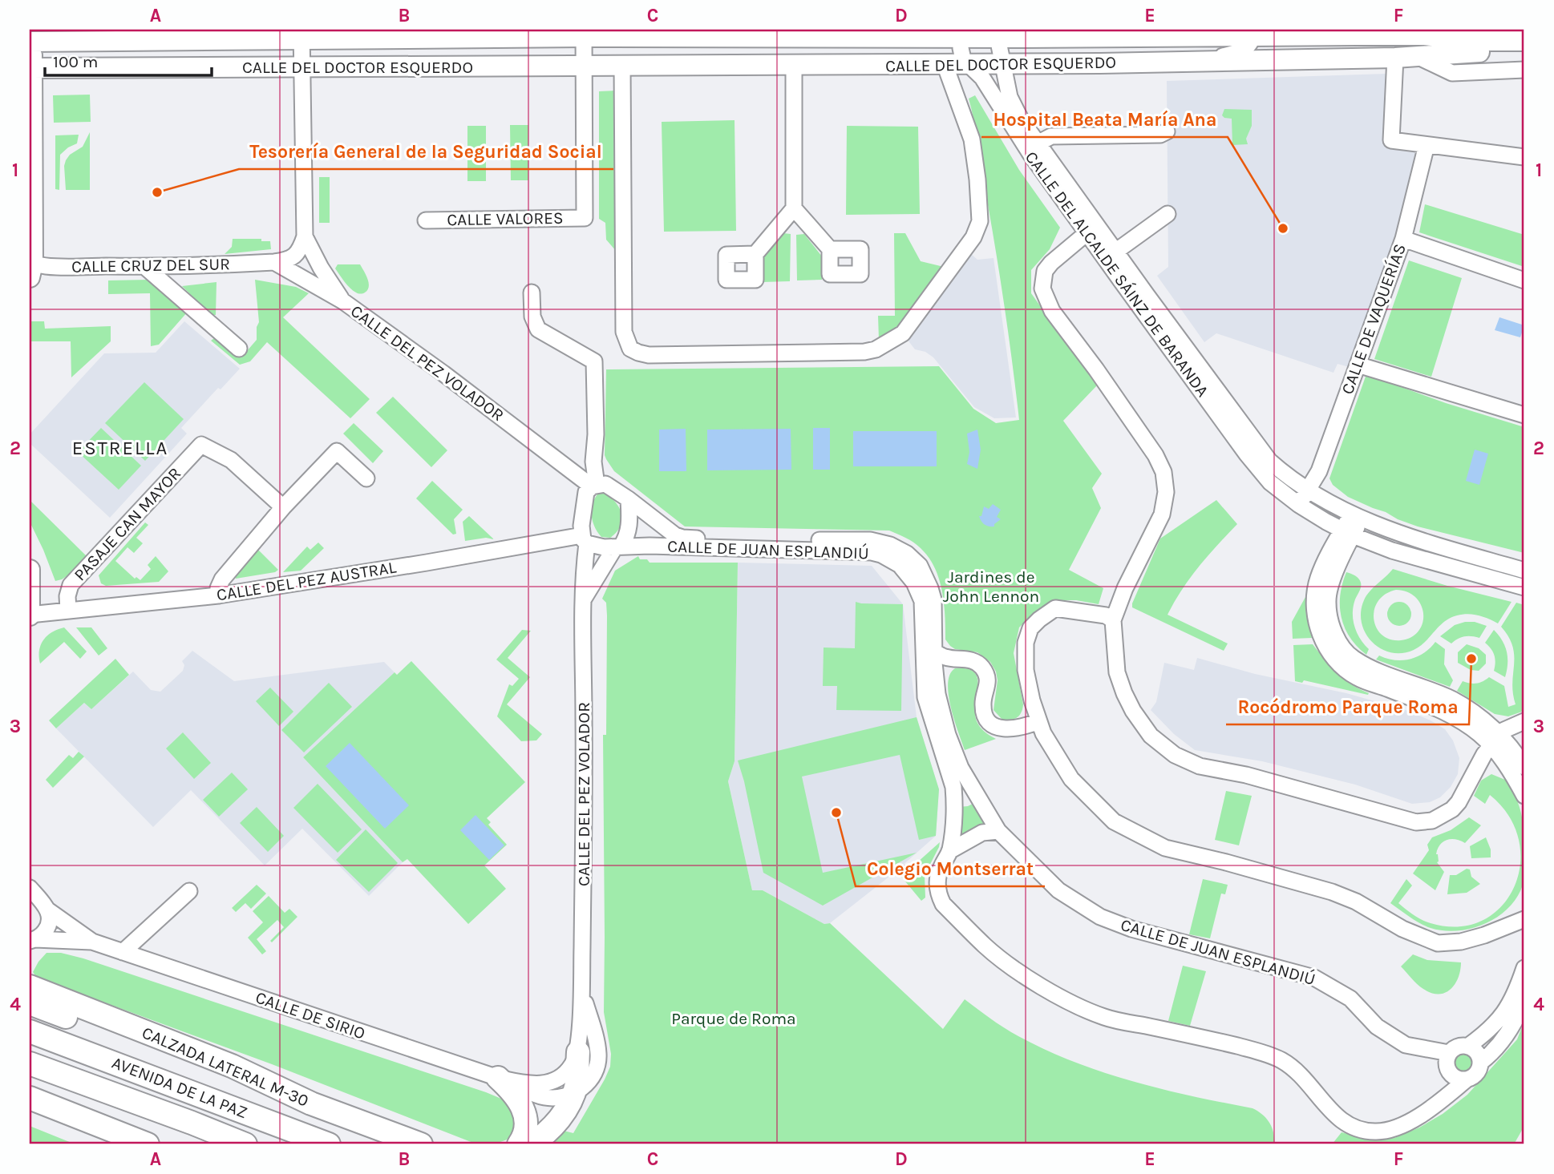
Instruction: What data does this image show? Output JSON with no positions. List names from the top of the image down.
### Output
{
  "streets": {
    "highway": ["CALZADA LATERAL M-30", "AVENIDA DE LA PAZ"],
    "main road": ["CALLE DEL DOCTOR ESQUERDO"],
    "street": [
      "CALLE VALORES",
      "CALLE CRUZ DEL SUR",
      "CALLE DEL ALCALDE SÁINZ DE BARANDA",
      "CALLE DE VAQUERÍAS",
      "CALLE DEL PEZ VOLADOR",
      "PASAJE CAN MAYOR",
      "CALLE DE JUAN ESPLANDIÚ",
      "CALLE DEL PEZ AUSTRAL",
      "CALLE DE SIRIO"
    ]
  },
  "crossings": [
    ["CALLE DEL DOCTOR ESQUERDO", "CALLE VALORES"],
    ["CALLE DEL DOCTOR ESQUERDO", "CALLE DEL ALCALDE SÁINZ DE BARANDA"],
    ["CALLE DEL DOCTOR ESQUERDO", "CALLE DEL PEZ VOLADOR"],
    ["CALLE CRUZ DEL SUR", "CALLE DEL PEZ VOLADOR"],
    ["CALLE DEL ALCALDE SÁINZ DE BARANDA", "CALLE DE VAQUERÍAS"],
    ["CALLE DEL PEZ VOLADOR", "CALLE DE JUAN ESPLANDIÚ"],
    ["CALLE DEL PEZ VOLADOR", "CALLE DEL PEZ AUSTRAL"],
    ["CALLE DEL PEZ VOLADOR", "CALLE DE SIRIO"],
    ["PASAJE CAN MAYOR", "CALLE DEL PEZ AUSTRAL"],
    ["CALLE DE JUAN ESPLANDIÚ", "CALLE DEL PEZ AUSTRAL"]
  ],
  "districts": ["ESTRELLA"],
  "parks": ["Jardines de John Lennon", "Parque de Roma"],
  "places": [
    "Tesorería General de la Seguridad Social",
    "Hospital Beata María Ana",
    "Rocódromo Parque Roma",
    "Colegio Montserrat"
  ],
  "scale_bar": "100 m",
  "grid": {
    "columns": [
      "A",
      "B",
      "C",
      "D",
      "E",
      "F"
    ],
    "rows": [
      "1",
      "2",
      "3",
      "4"
    ]
  }
}
